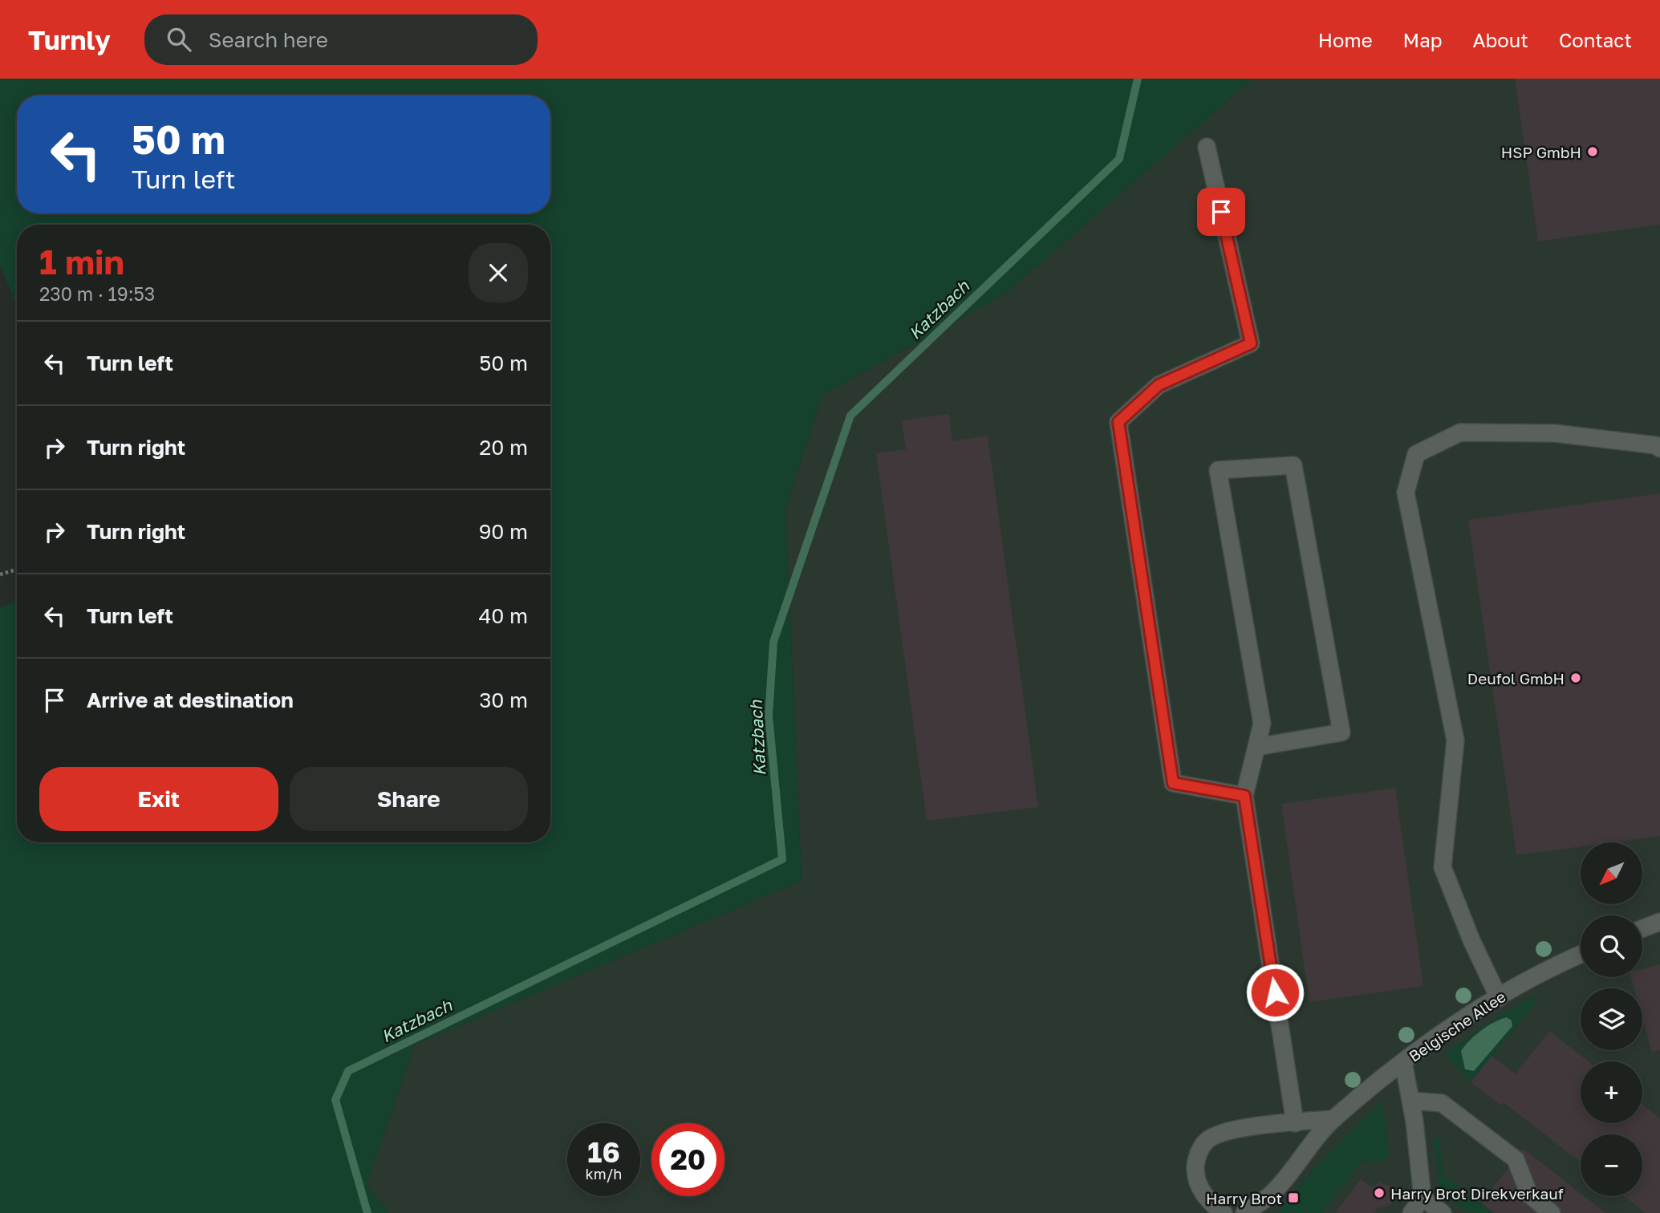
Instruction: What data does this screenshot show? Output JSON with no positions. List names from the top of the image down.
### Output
{
  "streets": {
    "street": ["Belgische Allee"]
  },
  "water": ["Katzbach"],
  "places": {
    "other": ["HSP GmbH", "Deufol GmbH", "Harry Brot Direkverkauf"],
    "transit": ["Harry Brot"]
  },
  "north": "bottom left",
  "page": {
    "header": "Turnly",
    "search": "Search here",
    "nav": [
      "Home",
      "Map",
      "About",
      "Contact"
    ],
    "turn": ["50 m", "Turn left"],
    "heading": ["1 min", "230 m · 19:53"],
    "list": [
      {
        "name": "Turn left",
        "value": "50 m"
      },
      {
        "name": "Turn right",
        "value": "20 m"
      },
      {
        "name": "Turn right",
        "value": "90 m"
      },
      {
        "name": "Turn left",
        "value": "40 m"
      },
      {
        "name": "Arrive at destination",
        "value": "30 m"
      }
    ],
    "buttons": ["Exit", "Share"],
    "map_buttons": ["+", "−"],
    "speed": "16 km/h",
    "limit": "20"
  }
}
